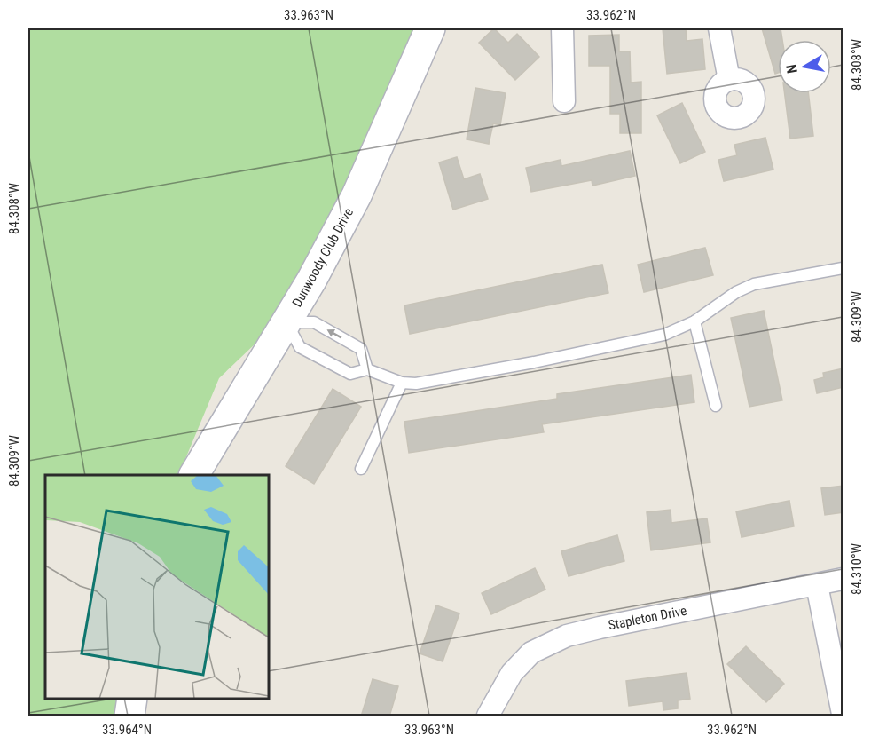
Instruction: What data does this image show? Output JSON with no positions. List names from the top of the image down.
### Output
{
  "streets": {
    "street": ["Dunwoody Club Drive", "Stapleton Drive"]
  },
  "north": "left",
  "coordinates": [
    "33.963°N",
    "33.962°N",
    "84.308°W",
    "84.309°W",
    "84.310°W",
    "33.964°N"
  ]
}
